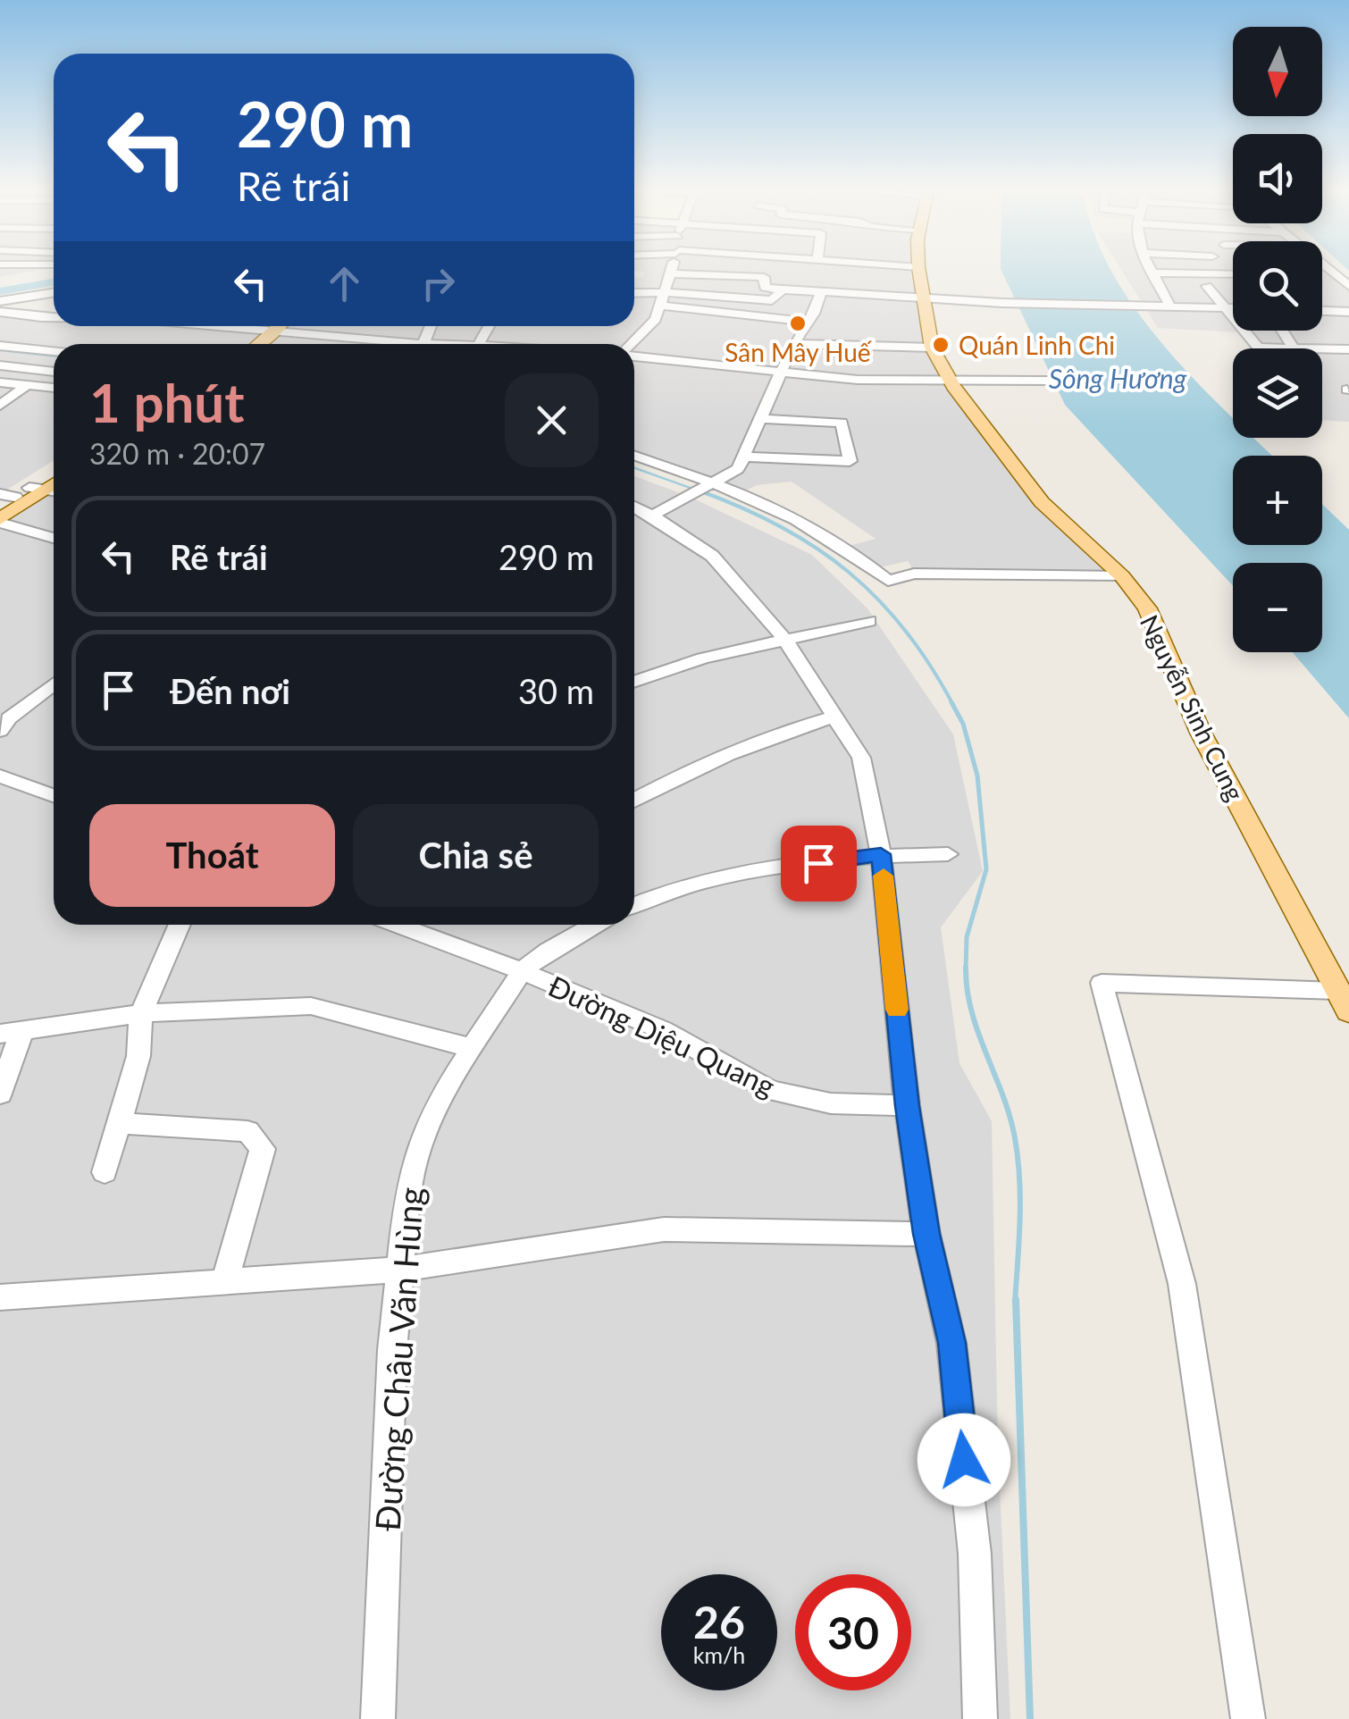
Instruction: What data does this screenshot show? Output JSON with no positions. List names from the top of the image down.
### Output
{
  "streets": {
    "main road": ["Nguyễn Sinh Cung"],
    "street": ["Đường Diệu Quang", "Đường Châu Văn Hùng"]
  },
  "crossings": [
    ["Đường Diệu Quang", "Đường Châu Văn Hùng"]
  ],
  "water": ["Sông Hương"],
  "places": ["Sân Mây Huế", "Quán Linh Chi"],
  "north": "bottom",
  "page": {
    "map_buttons": ["+", "−"],
    "turn": ["290 m", "Rẽ trái"],
    "heading": ["1 phút", "320 m · 20:07"],
    "list": [
      {
        "name": "Rẽ trái",
        "value": "290 m"
      },
      {
        "name": "Đến nơi",
        "value": "30 m"
      }
    ],
    "buttons": ["Thoát", "Chia sẻ"],
    "speed": "26 km/h",
    "limit": "30"
  }
}
